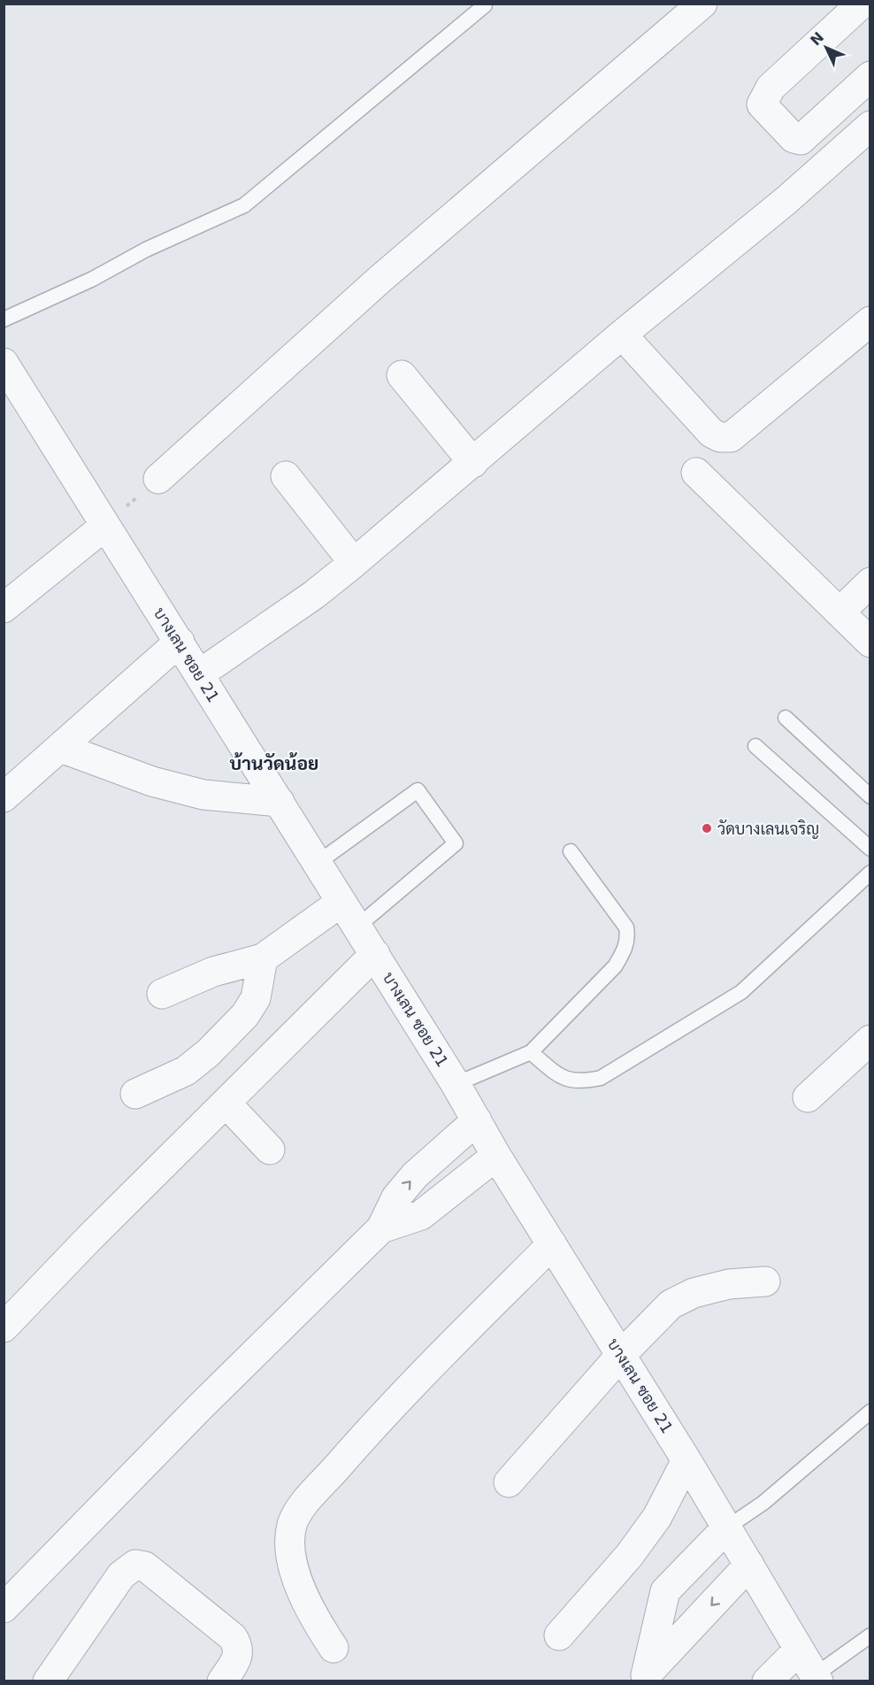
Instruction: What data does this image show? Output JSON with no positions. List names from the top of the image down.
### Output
{
  "streets": {
    "street": ["บางเลน ซอย 21"]
  },
  "districts": ["บ้านวัดน้อย"],
  "places": ["วัดบางเลนเจริญ"],
  "north": "top left"
}
